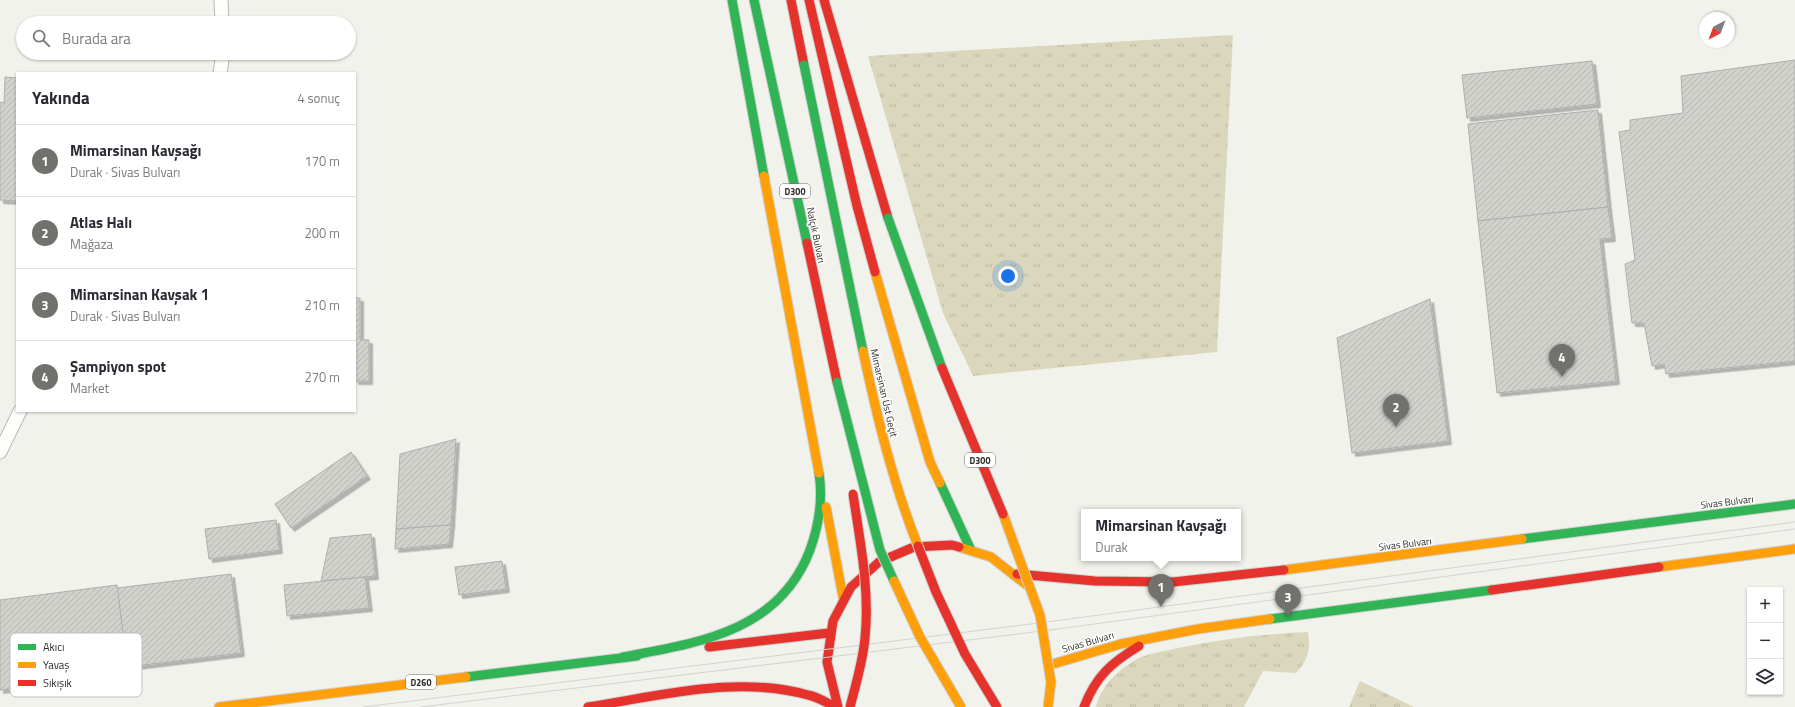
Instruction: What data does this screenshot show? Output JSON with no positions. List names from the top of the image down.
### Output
{
  "streets": {
    "highway": [
      "D300",
      "Nalçık Bulvarı",
      "Mimarsinan Üst Geçit",
      "Sivas Bulvarı",
      "D260"
    ]
  },
  "crossings": [
    ["D300", "Nalçık Bulvarı"]
  ],
  "legend": ["Akıcı", "Yavaş", "Sıkışık"],
  "north": "bottom left",
  "page": {
    "search": "Burada ara",
    "heading": ["Yakında", "4 sonuç"],
    "list": [
      {
        "mark": "1",
        "name": "Mimarsinan Kavşağı",
        "note": "Durak · Sivas Bulvarı",
        "value": "170 m"
      },
      {
        "mark": "2",
        "name": "Atlas Halı",
        "note": "Mağaza",
        "value": "200 m"
      },
      {
        "mark": "3",
        "name": "Mimarsinan Kavşak 1",
        "note": "Durak · Sivas Bulvarı",
        "value": "210 m"
      },
      {
        "mark": "4",
        "name": "Şampiyon spot",
        "note": "Market",
        "value": "270 m"
      }
    ],
    "pins": [
      "4",
      "2",
      "1",
      "3"
    ],
    "popup": ["Mimarsinan Kavşağı", "Durak"],
    "map_buttons": ["+", "−"]
  }
}
